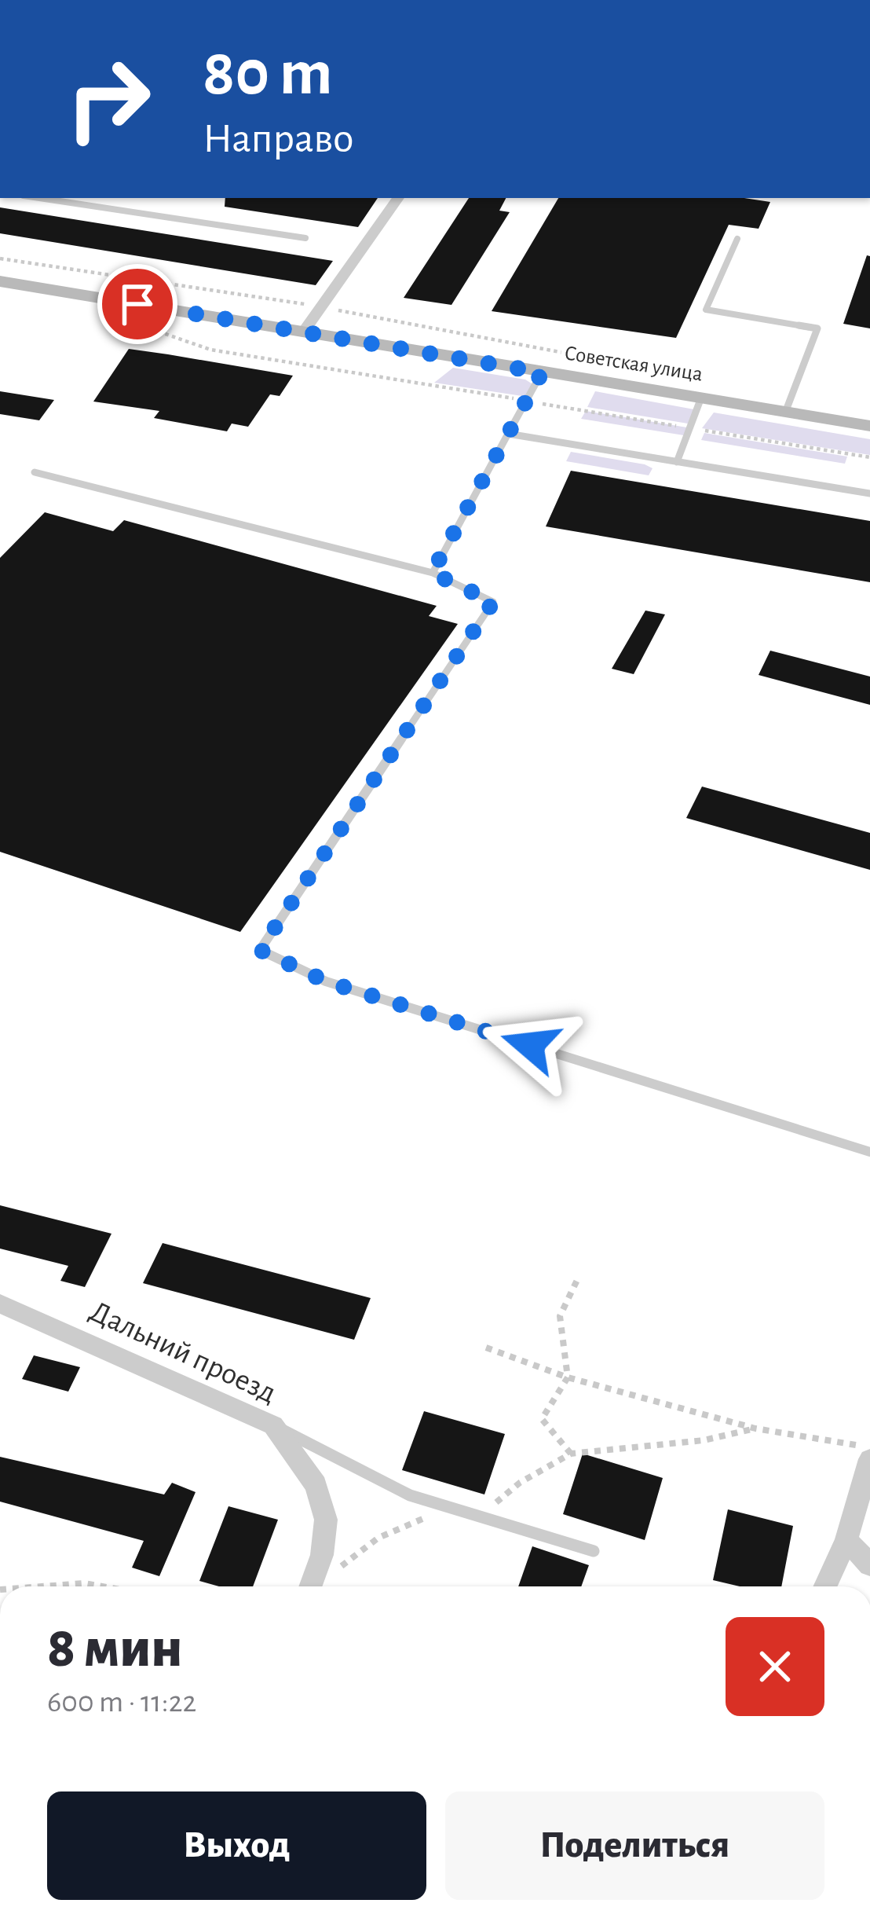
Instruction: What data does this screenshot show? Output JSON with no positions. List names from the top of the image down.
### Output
{
  "streets": {
    "main road": ["Советская улица"],
    "street": ["Дальний проезд"]
  },
  "page": {
    "turn": ["80 m", "Направо"],
    "heading": ["8 мин", "600 m · 11:22"],
    "buttons": ["Выход", "Поделиться"]
  }
}
